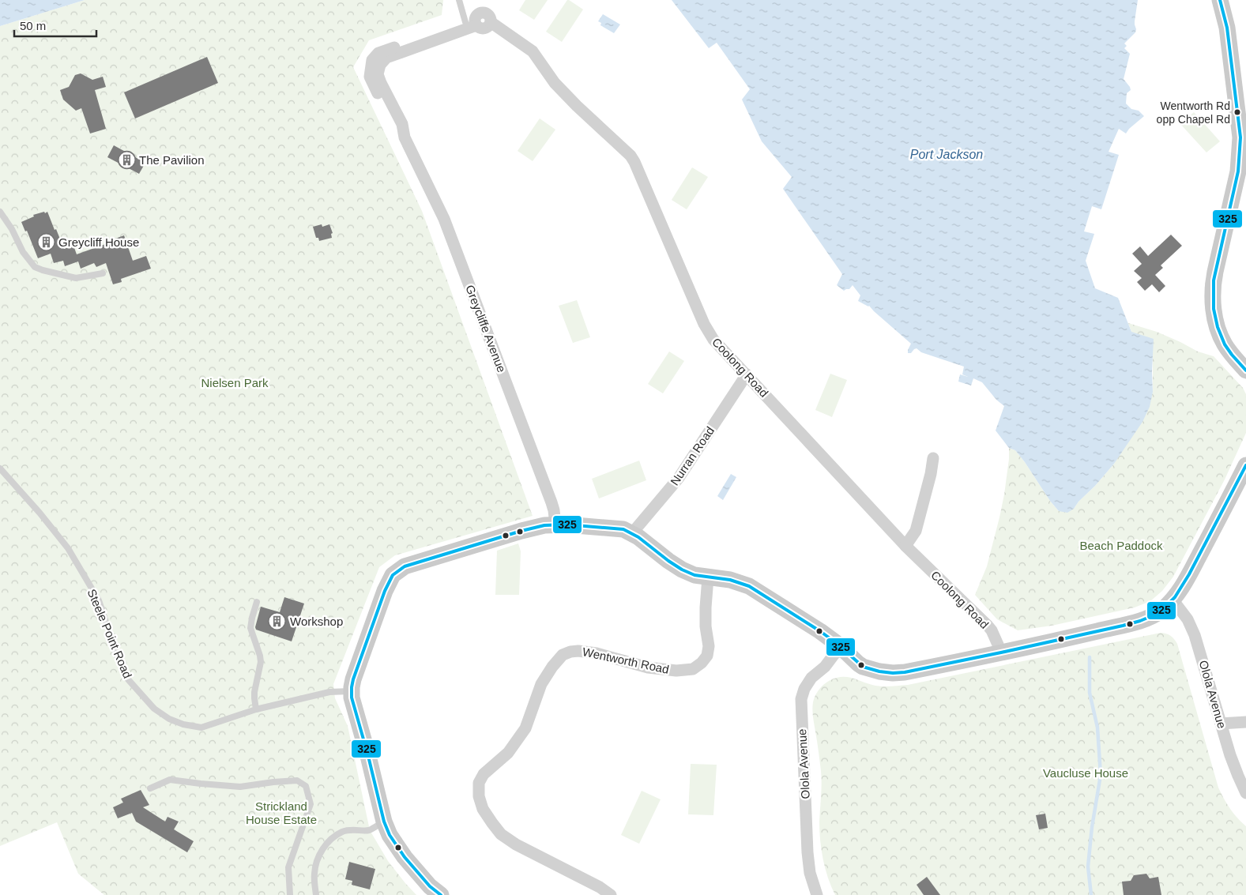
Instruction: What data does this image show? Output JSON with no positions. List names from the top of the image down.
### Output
{
  "streets": {
    "street": [
      "Greycliffe Avenue",
      "Coolong Road",
      "Nurran Road",
      "Wentworth Road",
      "Olola Avenue"
    ],
    "lane": ["Steele Point Road"]
  },
  "crossings": [
    ["Greycliffe Avenue", "Coolong Road"],
    ["Coolong Road", "Nurran Road"]
  ],
  "water": ["Port Jackson"],
  "parks": [
    "Nielsen Park",
    "Beach Paddock",
    "Vaucluse House",
    "Strickland House Estate"
  ],
  "places": {
    "other": ["Wentworth Rd opp Chapel Rd"],
    "building": ["The Pavilion", "Greycliff House", "Workshop"]
  },
  "lines": ["transit line 325"],
  "scale_bar": "50 m"
}
